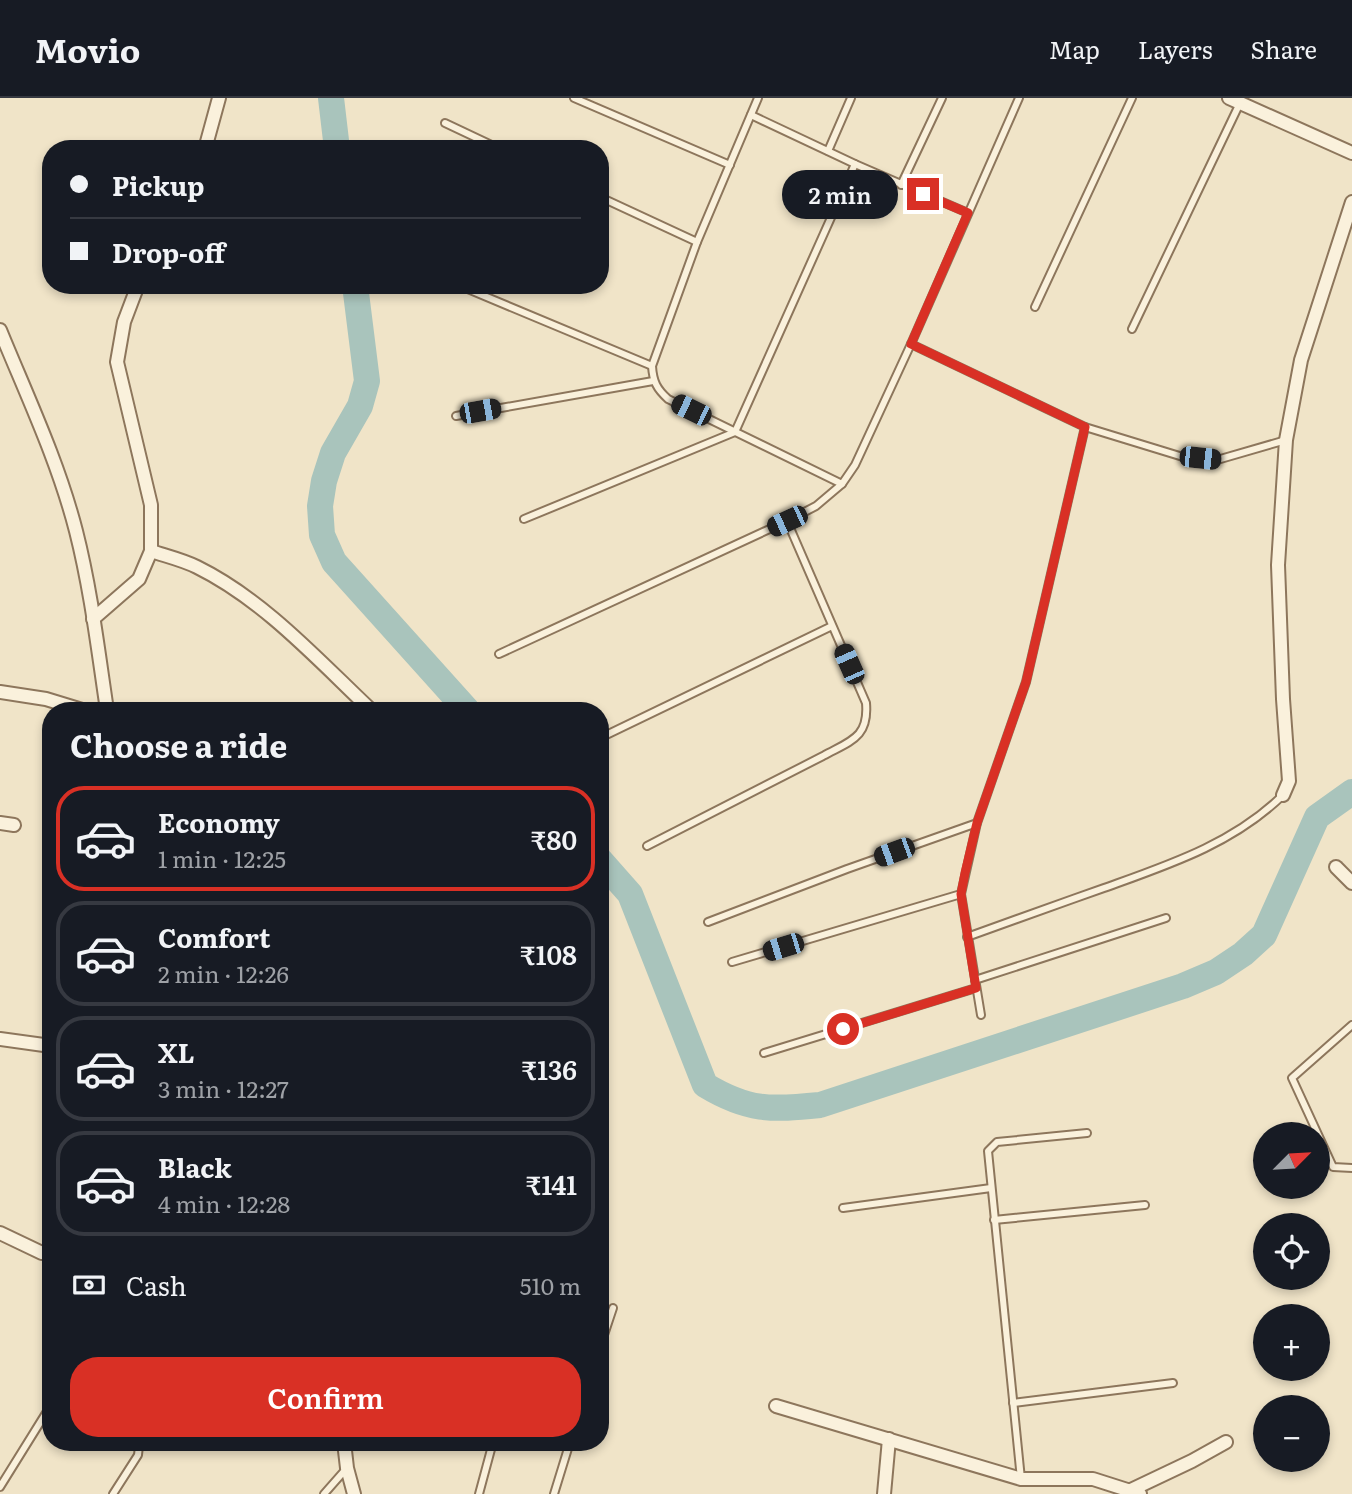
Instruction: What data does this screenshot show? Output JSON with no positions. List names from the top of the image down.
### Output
{
  "north": "top right",
  "page": {
    "header": "Movio",
    "nav": ["Map", "Layers", "Share"],
    "banner": ["Pickup", "Drop-off"],
    "bubble": "2 min",
    "heading": "Choose a ride",
    "list": [
      {
        "name": "Economy",
        "note": "1 min · 12:25",
        "value": "₹80"
      },
      {
        "name": "Comfort",
        "note": "2 min · 12:26",
        "value": "₹108"
      },
      {
        "name": "XL",
        "note": "3 min · 12:27",
        "value": "₹136"
      },
      {
        "name": "Black",
        "note": "4 min · 12:28",
        "value": "₹141"
      }
    ],
    "map_buttons": ["+", "−"],
    "pay": ["Cash", "510 m"],
    "buttons": "Confirm"
  }
}
